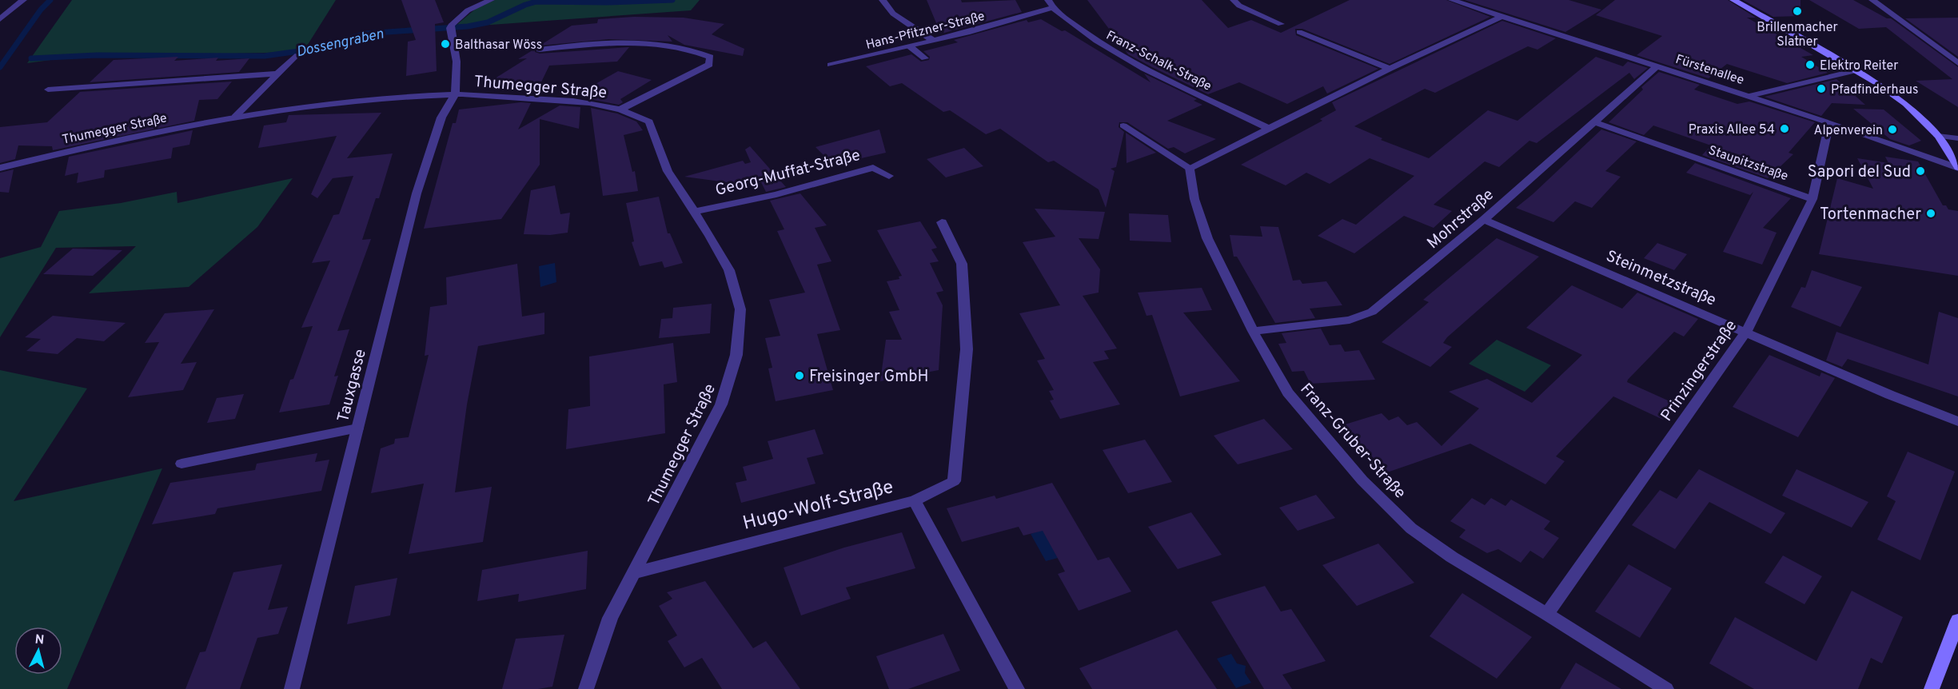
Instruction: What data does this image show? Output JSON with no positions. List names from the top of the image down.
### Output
{
  "streets": {
    "street": [
      "Hans-Pfitzner-Straße",
      "Franz-Schalk-Straße",
      "Fürstenallee",
      "Thumegger Straße",
      "Staupitzstraße",
      "Georg-Muffat-Straße",
      "Mohrstraße",
      "Steinmetzstraße",
      "Prinzingerstraße",
      "Tauxgasse",
      "Franz-Gruber-Straße",
      "Hugo-Wolf-Straße"
    ]
  },
  "crossings": [
    ["Hans-Pfitzner-Straße", "Franz-Schalk-Straße"],
    ["Fürstenallee", "Mohrstraße"],
    ["Fürstenallee", "Prinzingerstraße"],
    ["Thumegger Straße", "Georg-Muffat-Straße"],
    ["Thumegger Straße", "Tauxgasse"],
    ["Thumegger Straße", "Hugo-Wolf-Straße"],
    ["Staupitzstraße", "Mohrstraße"],
    ["Staupitzstraße", "Prinzingerstraße"],
    ["Mohrstraße", "Steinmetzstraße"],
    ["Mohrstraße", "Franz-Gruber-Straße"],
    ["Steinmetzstraße", "Prinzingerstraße"],
    ["Prinzingerstraße", "Franz-Gruber-Straße"]
  ],
  "water": ["Dossengraben"],
  "places": [
    "Brillenmacher Slatner",
    "Balthasar Wöss",
    "Elektro Reiter",
    "Pfadfinderhaus",
    "Praxis Allee 54",
    "Alpenverein",
    "Sapori del Sud",
    "Tortenmacher",
    "Freisinger GmbH"
  ],
  "north": "top"
}
